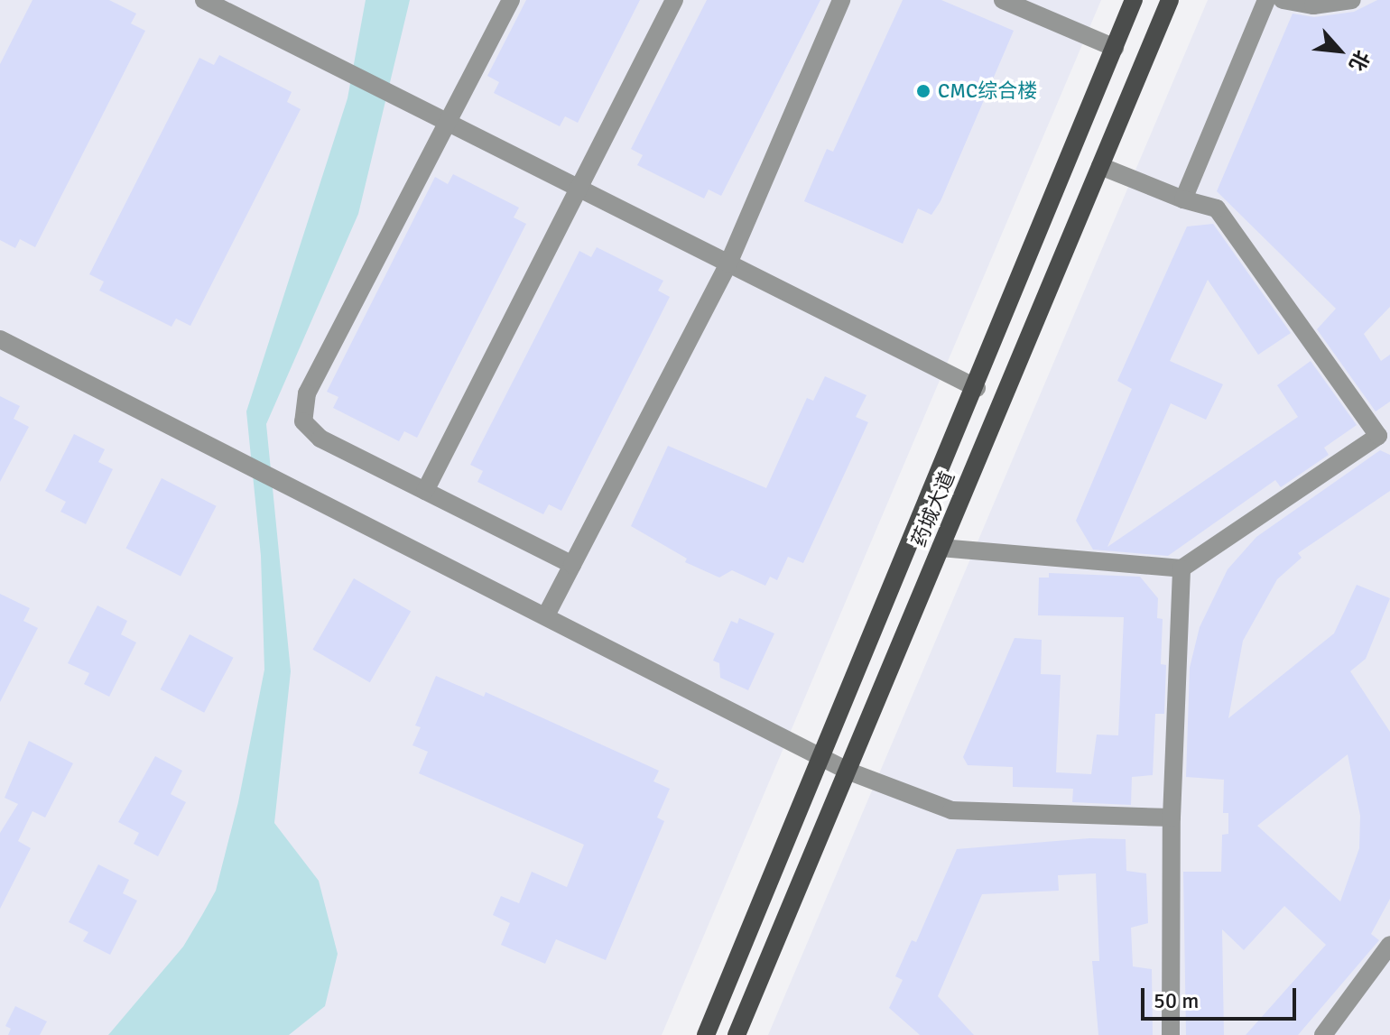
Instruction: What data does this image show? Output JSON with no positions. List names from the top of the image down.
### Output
{
  "streets": {
    "main road": ["药城大道"]
  },
  "places": ["CMC综合楼"],
  "scale_bar": "50 m",
  "north": "bottom right"
}
